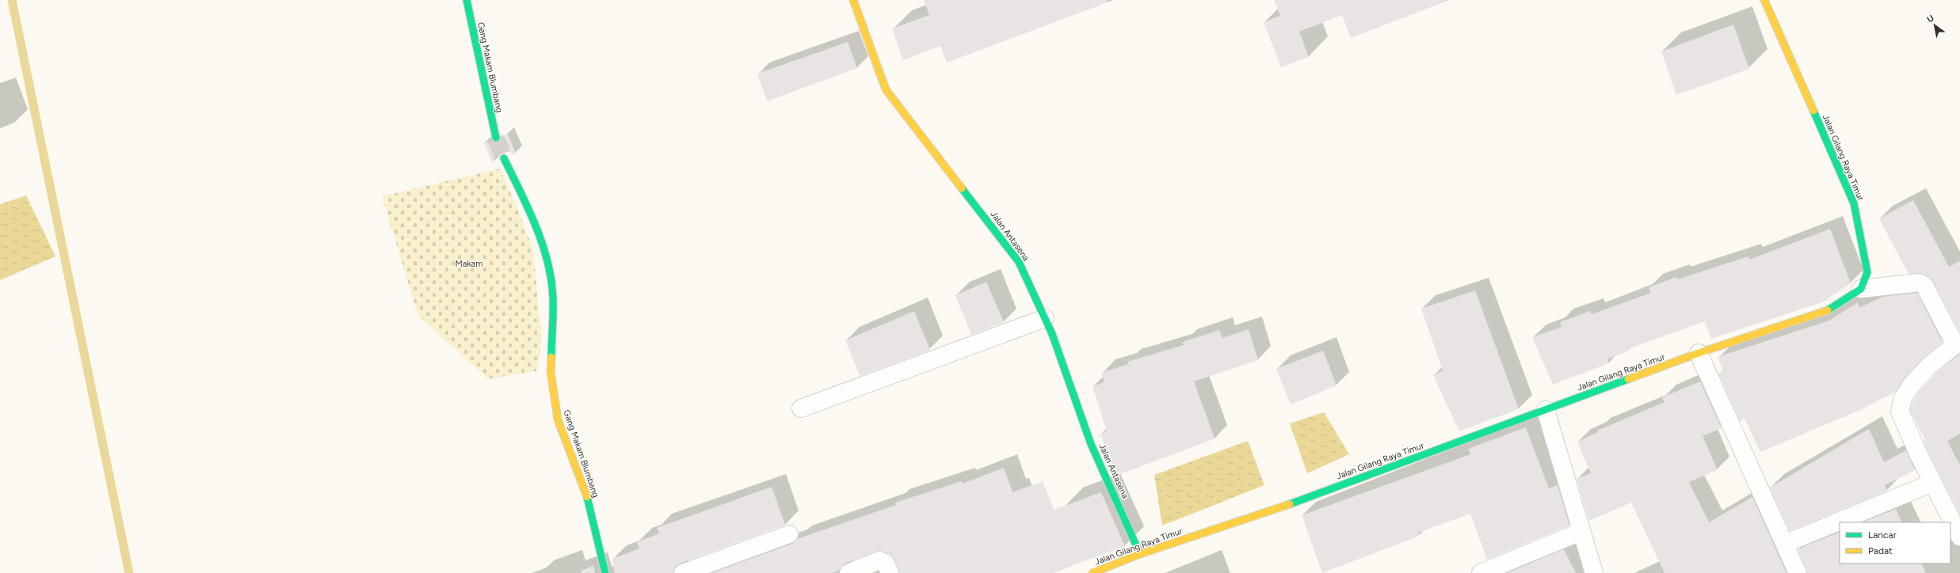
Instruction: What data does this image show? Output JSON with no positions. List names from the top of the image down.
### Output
{
  "streets": {
    "street": ["Gang Makam Blumbang", "Jalan Gilang Raya Timur", "Jalan Antasena"]
  },
  "crossings": [
    ["Jalan Gilang Raya Timur", "Jalan Antasena"]
  ],
  "parks": ["Makam"],
  "legend": ["Lancar", "Padat"],
  "north": "top left"
}
